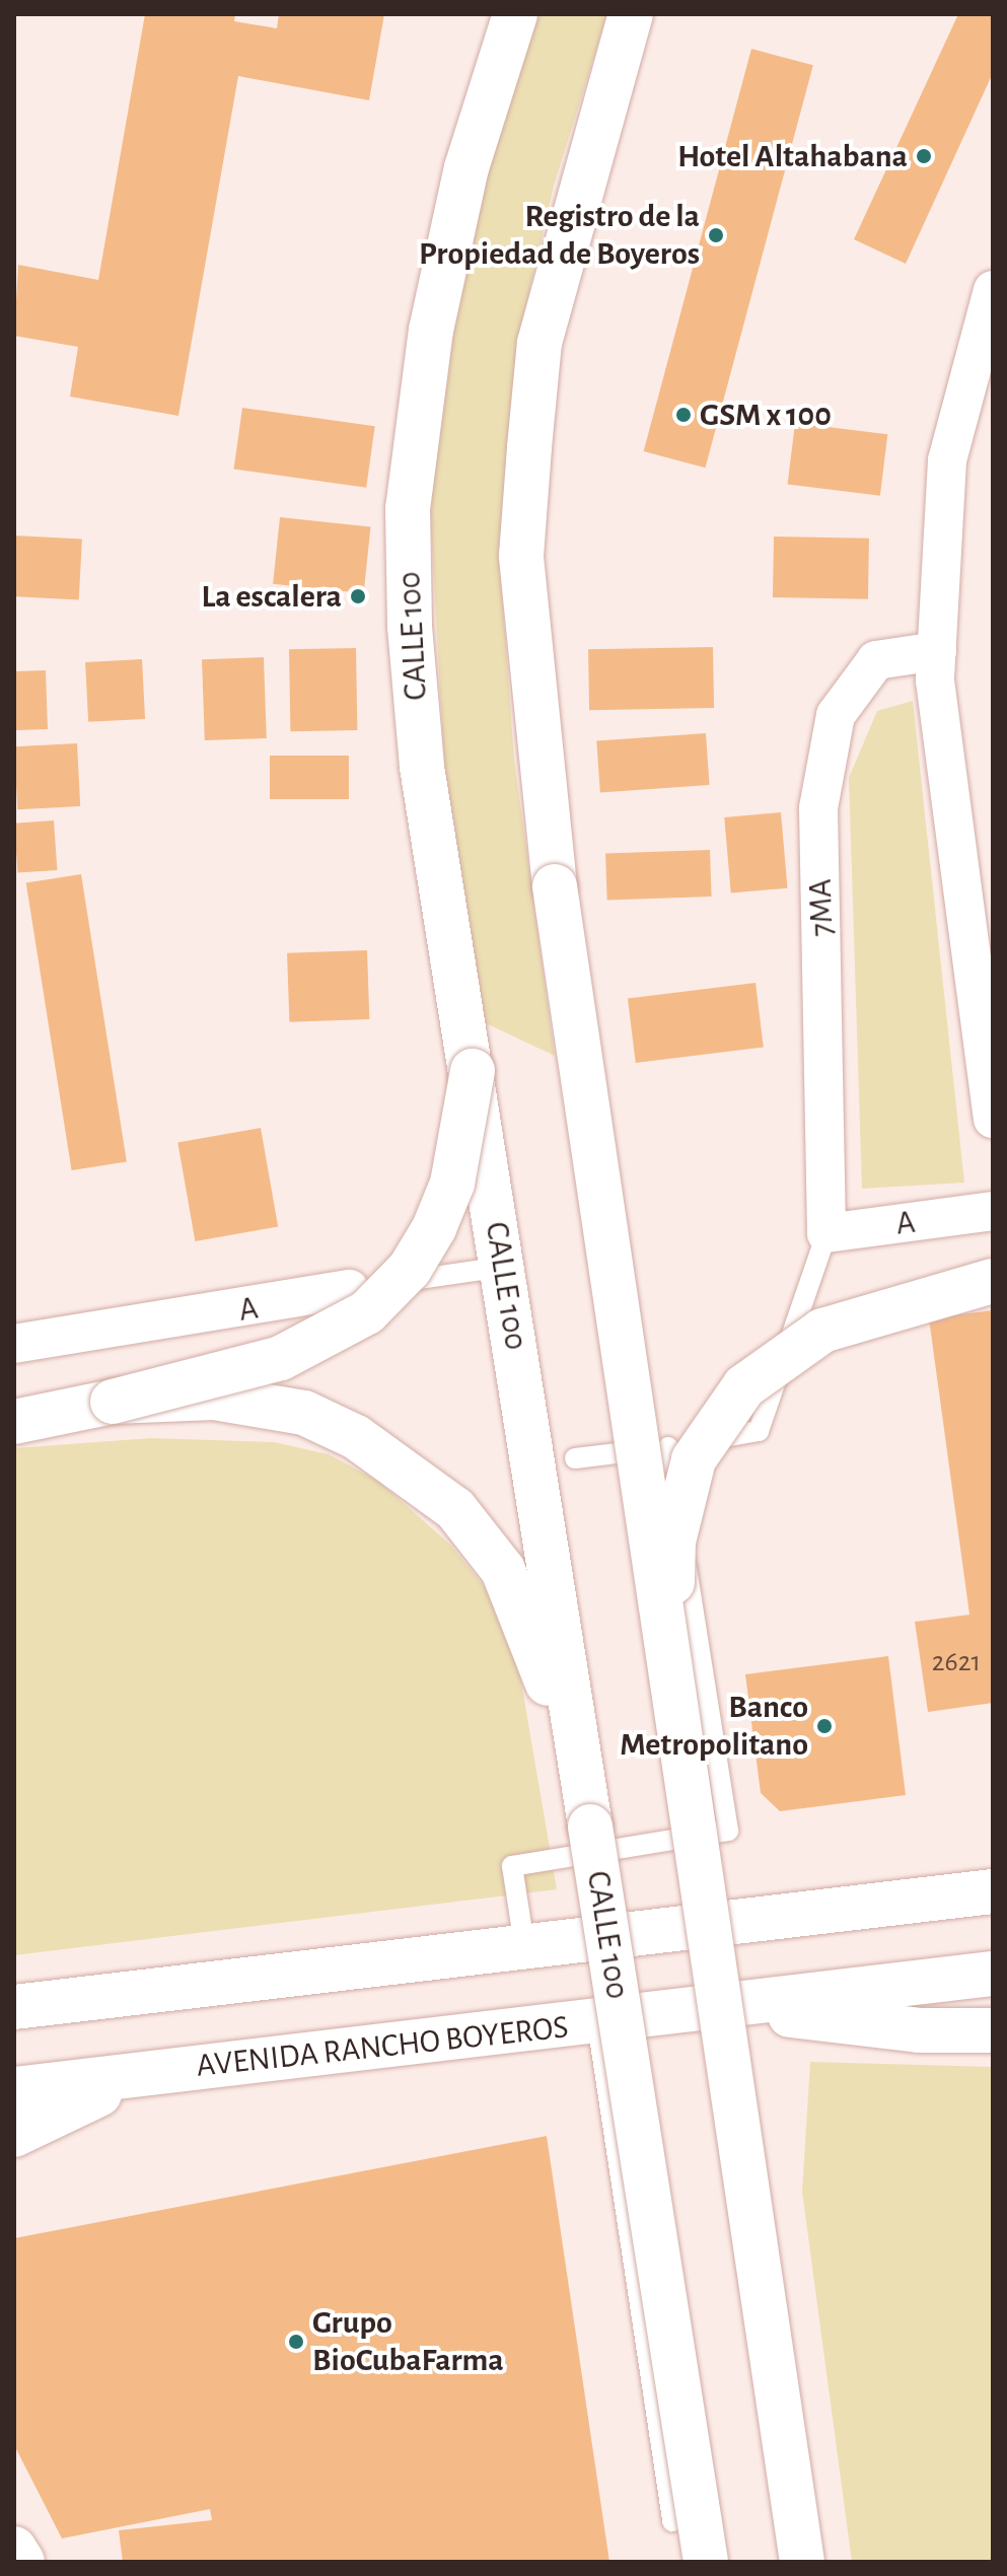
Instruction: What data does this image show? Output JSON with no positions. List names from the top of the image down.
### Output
{
  "streets": {
    "highway": ["CALLE 100", "AVENIDA RANCHO BOYEROS"],
    "street": ["7MA", "A"]
  },
  "crossings": [
    ["7MA", "A"]
  ],
  "places": [
    "Hotel Altahabana",
    "Registro de la Propiedad de Boyeros",
    "GSM x 100",
    "La escalera",
    "Banco Metropolitano",
    "Grupo BioCubaFarma"
  ],
  "house_numbers": ["2621"]
}
